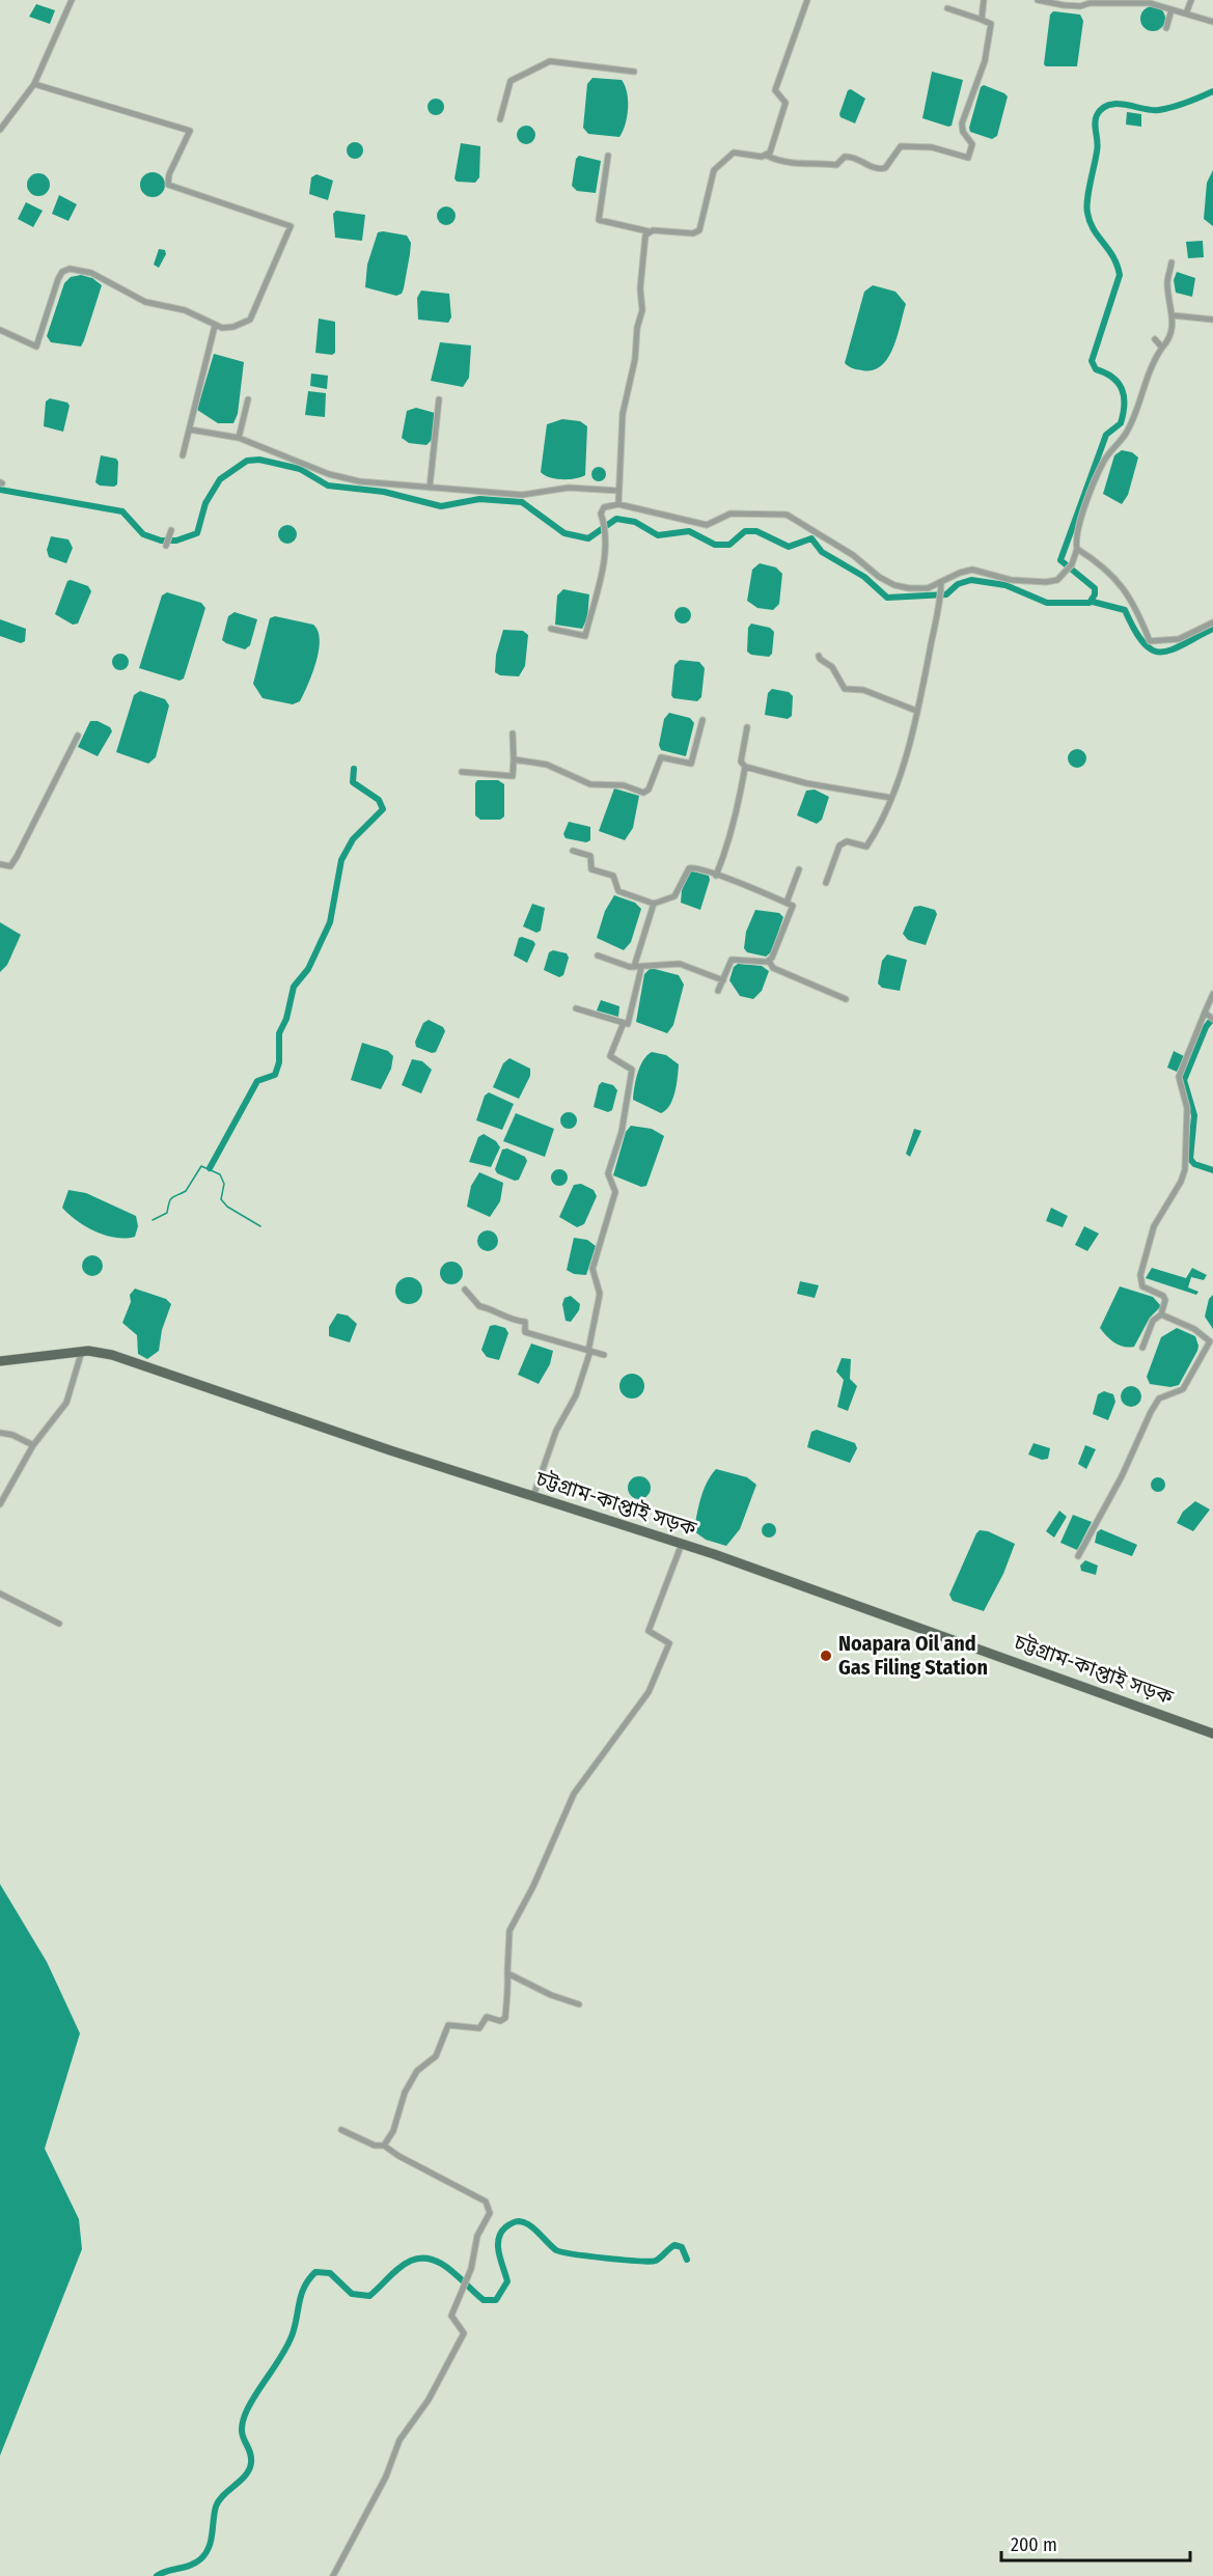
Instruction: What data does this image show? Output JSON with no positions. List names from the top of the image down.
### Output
{
  "streets": {
    "main road": ["চট্টগ্রাম-কাপ্তাই সড়ক"]
  },
  "places": ["Noapara Oil and Gas Filing Station"],
  "scale_bar": "200 m"
}
